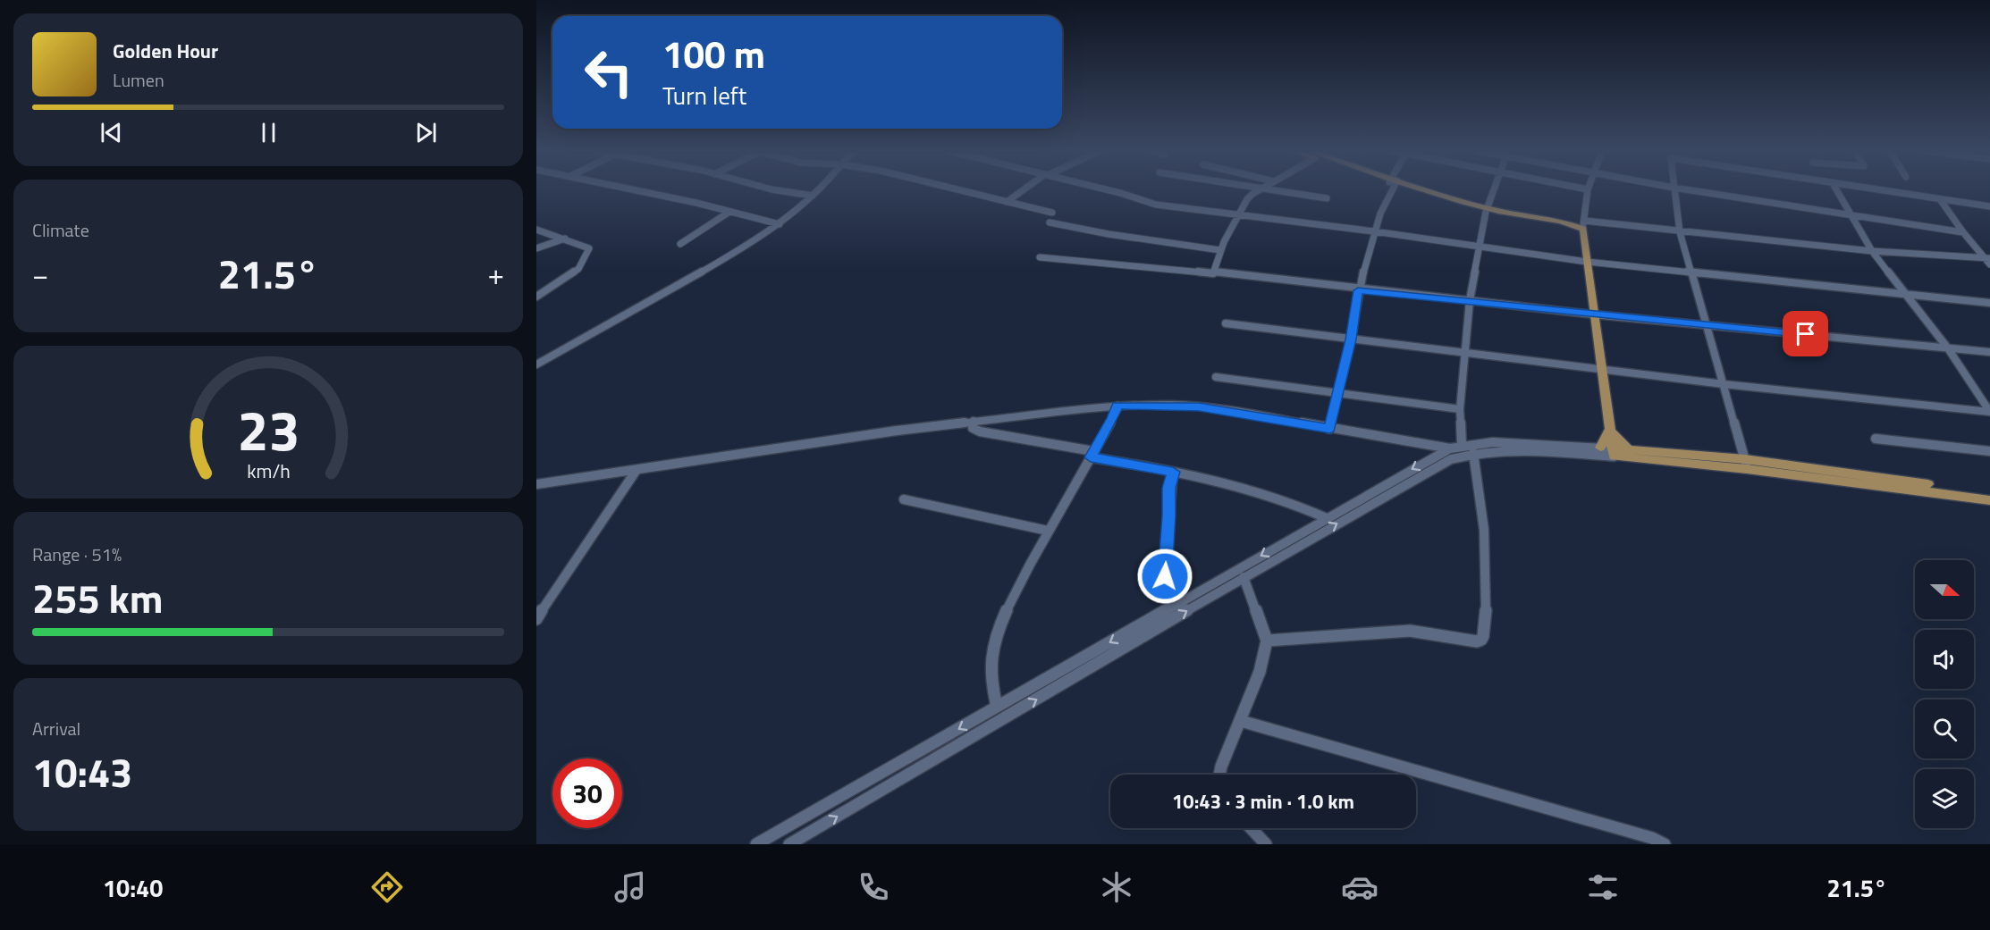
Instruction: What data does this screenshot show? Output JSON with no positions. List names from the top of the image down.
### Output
{
  "north": "right",
  "page": {
    "turn": ["100 m", "Turn left"],
    "song": ["Golden Hour", "Lumen"],
    "tile": [
      "Climate",
      ["Range · 51%", "255 km"],
      ["Arrival", "10:43"]
    ],
    "heat": ["−", "21.5°", "+"],
    "limit": "30",
    "trip": "10:43 · 3 min · 1.0 km",
    "tabs": ["10:40", "21.5°"],
    "gauge": ["23", "km/h"]
  }
}
